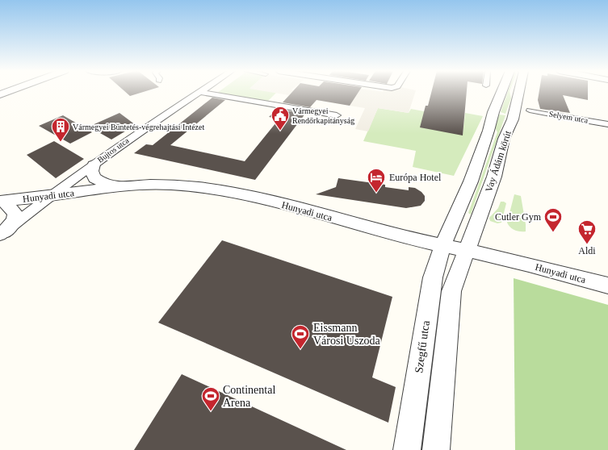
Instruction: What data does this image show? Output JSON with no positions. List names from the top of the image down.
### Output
{
  "streets": {
    "street": [
      "Selyem utca",
      "Bujtos utca",
      "Vay Ádám körút",
      "Hunyadi utca",
      "Szegfű utca"
    ]
  },
  "crossings": [
    ["Bujtos utca", "Hunyadi utca"],
    ["Vay Ádám körút", "Hunyadi utca"],
    ["Vay Ádám körút", "Szegfű utca"],
    ["Hunyadi utca", "Szegfű utca"]
  ],
  "places": {
    "public building": ["Vármegyei Rendőrkapitányság"],
    "building": ["Vármegyei Büntetés-végrehajtási Intézet"],
    "hotel": ["Európa Hotel"],
    "sports": ["Cutler Gym", "Eissmann Városi Uszoda", "Continental Arena"],
    "supermarket": ["Aldi"]
  }
}
